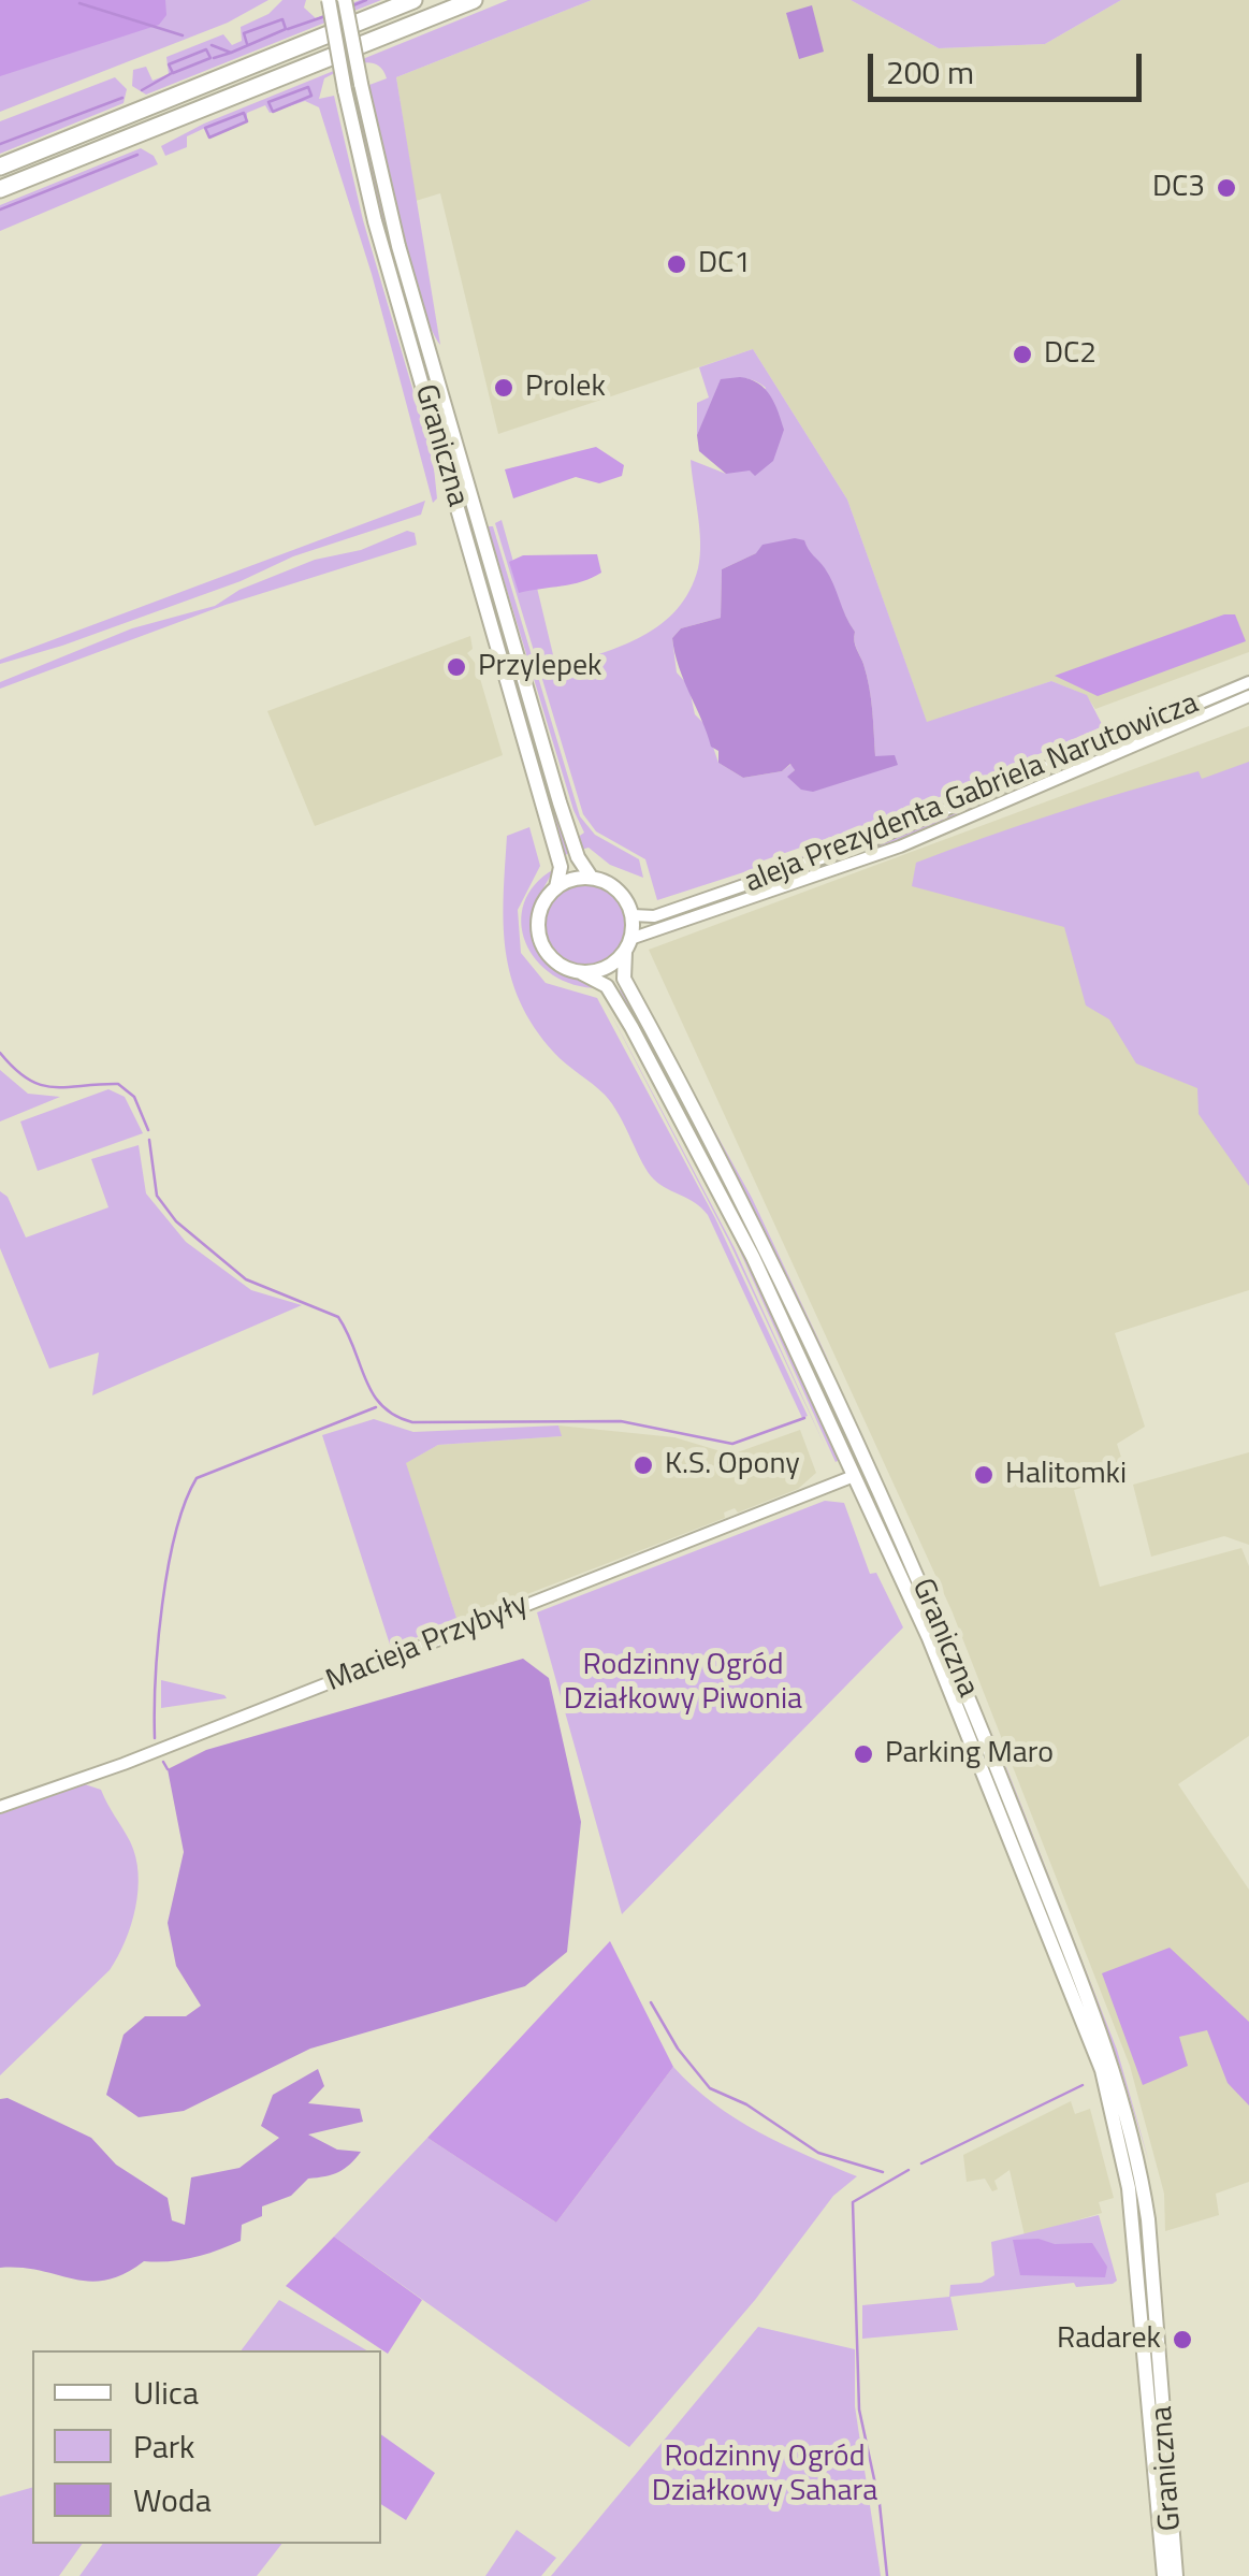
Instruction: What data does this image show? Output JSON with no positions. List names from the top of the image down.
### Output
{
  "streets": {
    "main road": ["Graniczna"],
    "street": ["aleja Prezydenta Gabriela Narutowicza", "Macieja Przybyły"]
  },
  "crossings": [
    ["Graniczna", "aleja Prezydenta Gabriela Narutowicza"],
    ["Graniczna", "Macieja Przybyły"]
  ],
  "parks": ["Rodzinny Ogród Działkowy Piwonia", "Rodzinny Ogród Działkowy Sahara"],
  "places": [
    "DC3",
    "DC1",
    "DC2",
    "Prolek",
    "Przylepek",
    "K.S. Opony",
    "Halitomki",
    "Parking Maro",
    "Radarek"
  ],
  "legend": ["Ulica", "Park", "Woda"],
  "scale_bar": "200 m"
}
